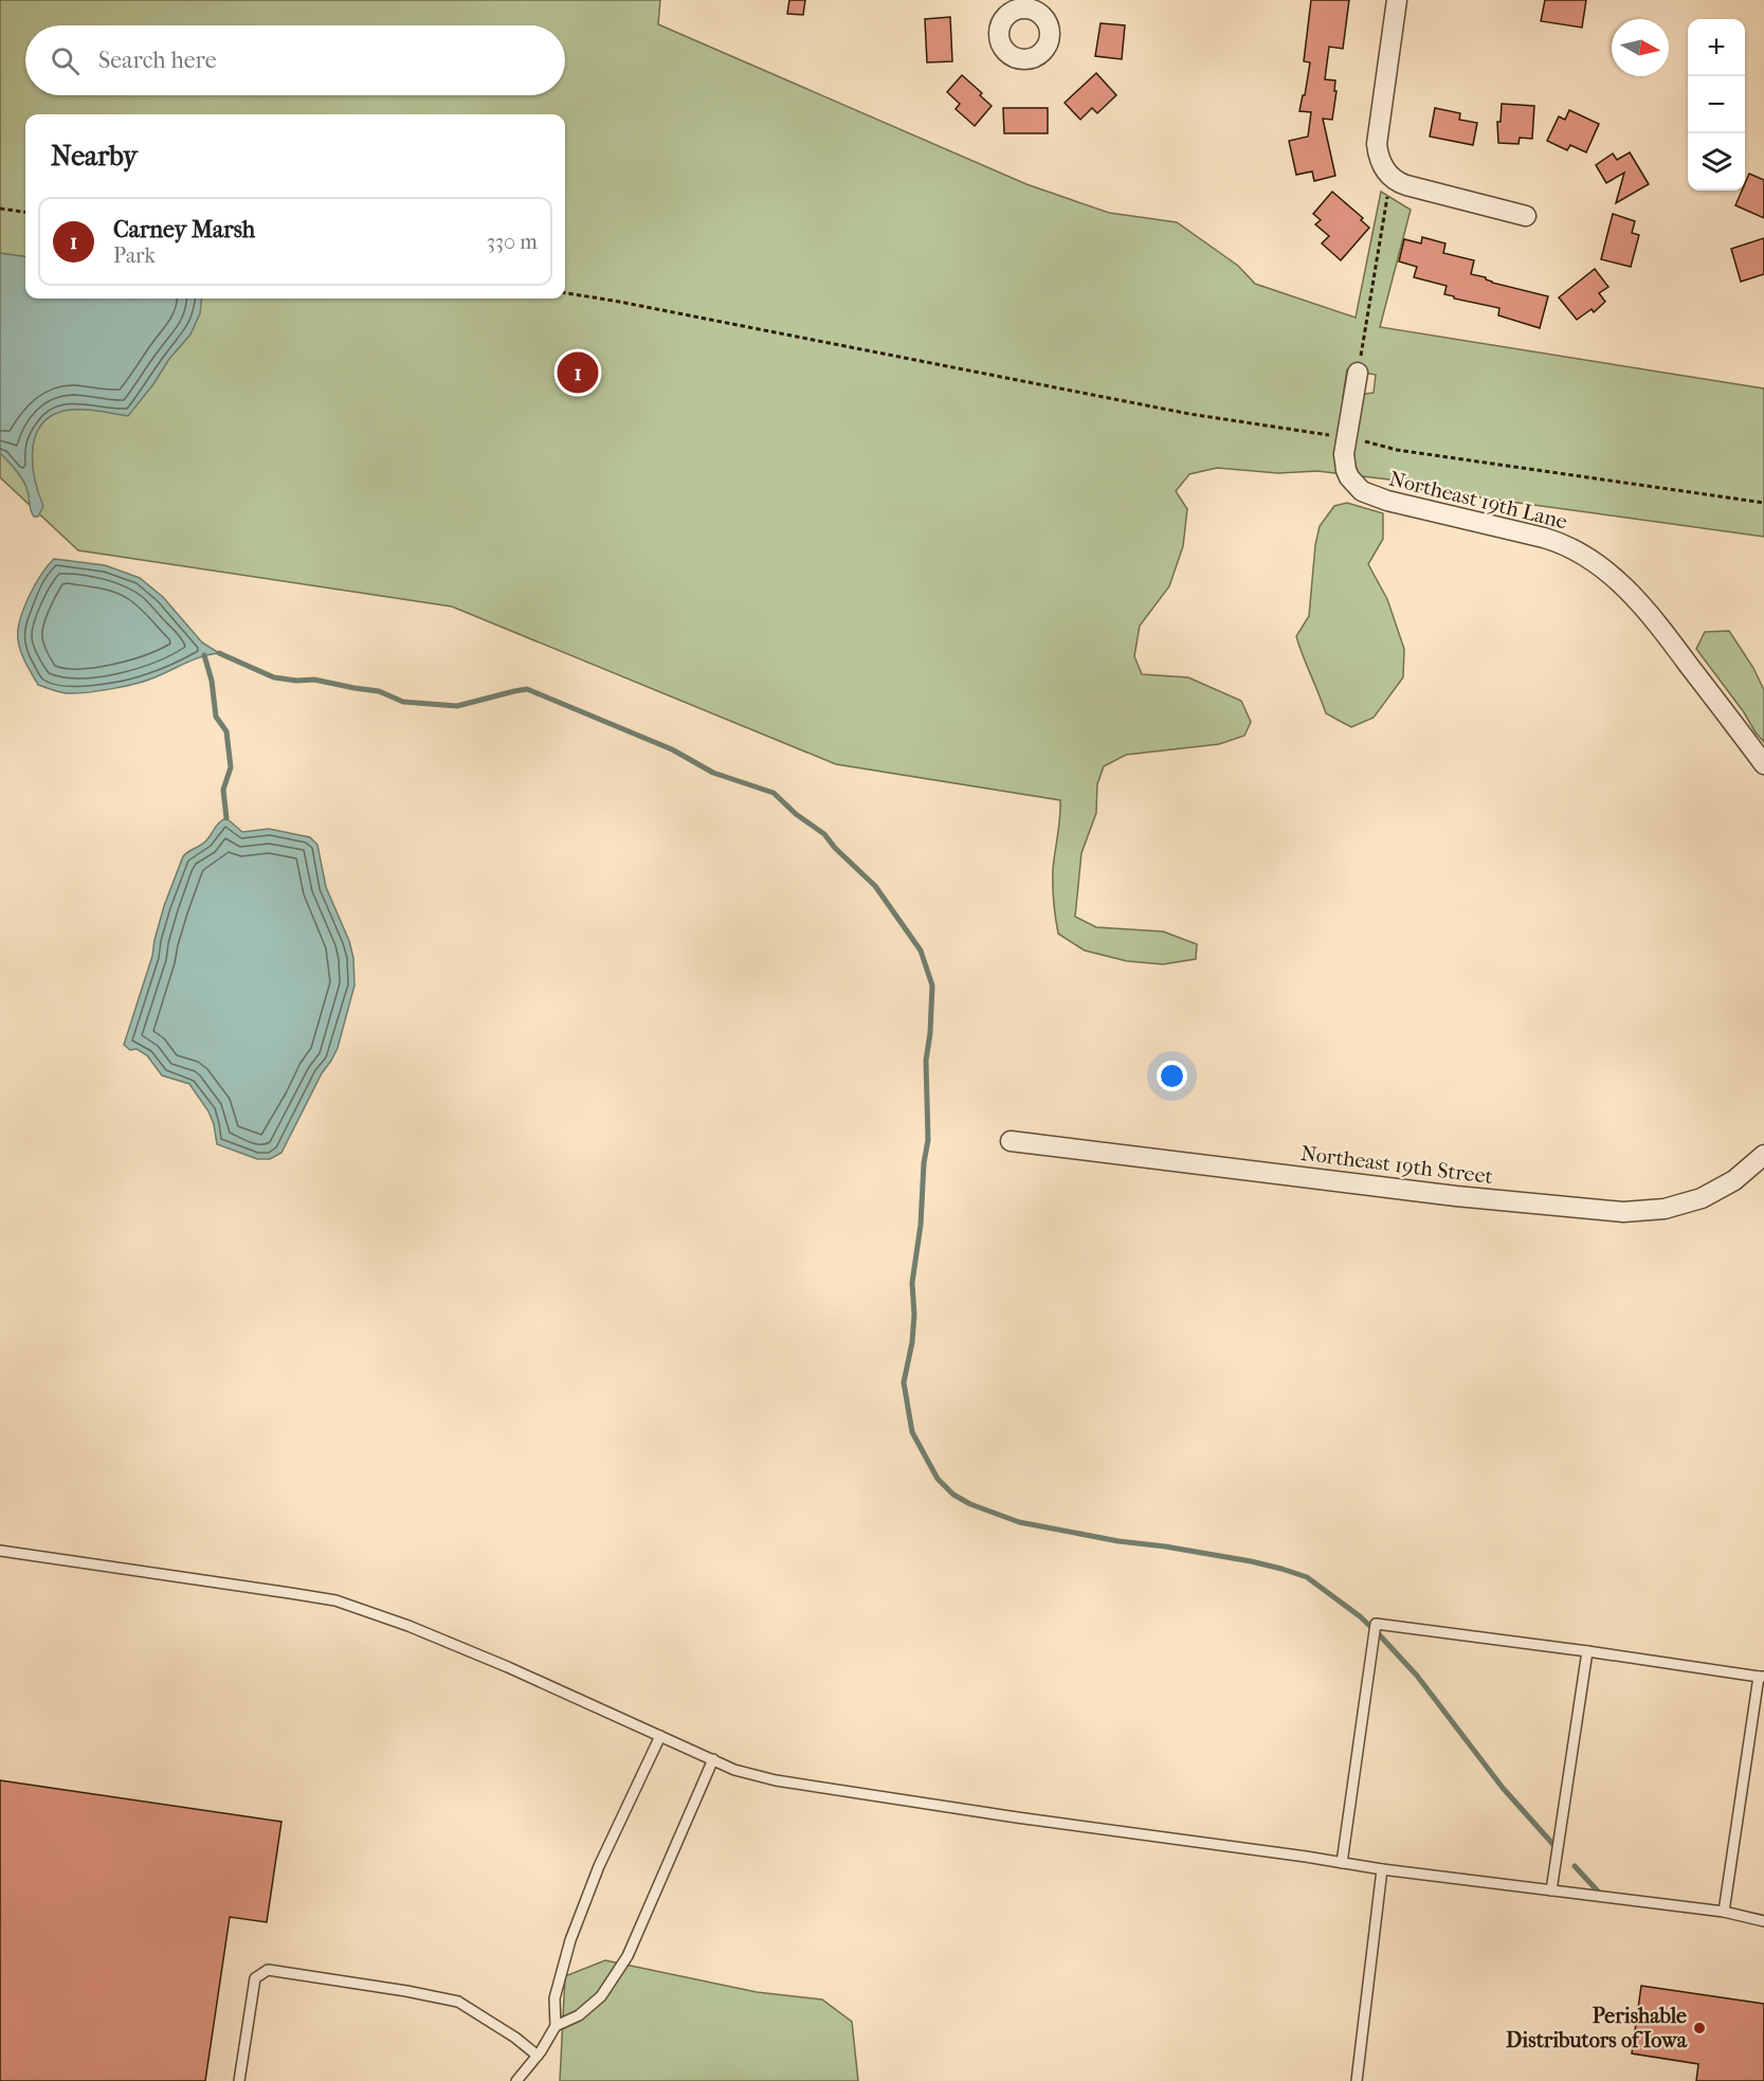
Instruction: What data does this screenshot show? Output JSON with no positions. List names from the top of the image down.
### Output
{
  "streets": {
    "street": ["Northeast 19th Lane", "Northeast 19th Street"]
  },
  "places": ["Perishable Distributors of Iowa"],
  "north": "right",
  "page": {
    "map_buttons": ["+", "−"],
    "search": "Search here",
    "heading": "Nearby",
    "list": [
      {
        "mark": "1",
        "name": "Carney Marsh",
        "note": "Park",
        "value": "330 m"
      }
    ],
    "pins": "1"
  }
}
